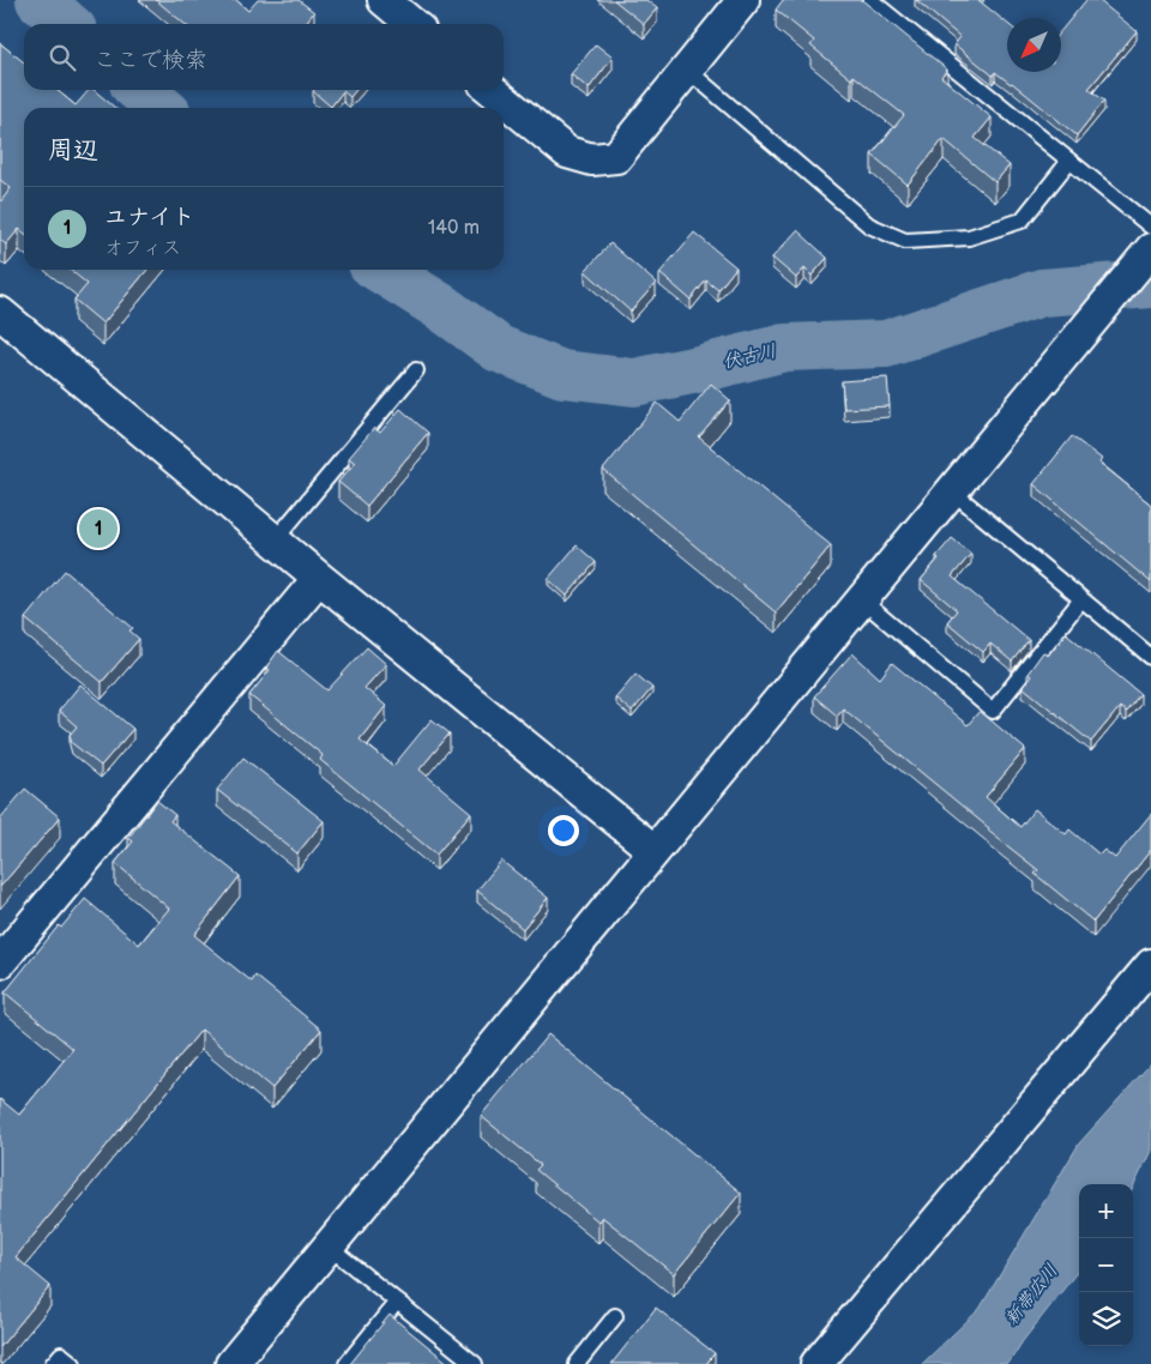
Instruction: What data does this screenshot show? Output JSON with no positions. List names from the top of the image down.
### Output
{
  "water": ["伏古川", "新帯広川"],
  "north": "bottom left",
  "page": {
    "search": "ここで検索",
    "heading": "周辺",
    "list": [
      {
        "mark": "1",
        "name": "ユナイト",
        "note": "オフィス",
        "value": "140 m"
      }
    ],
    "pins": "1",
    "map_buttons": ["+", "−"]
  }
}
